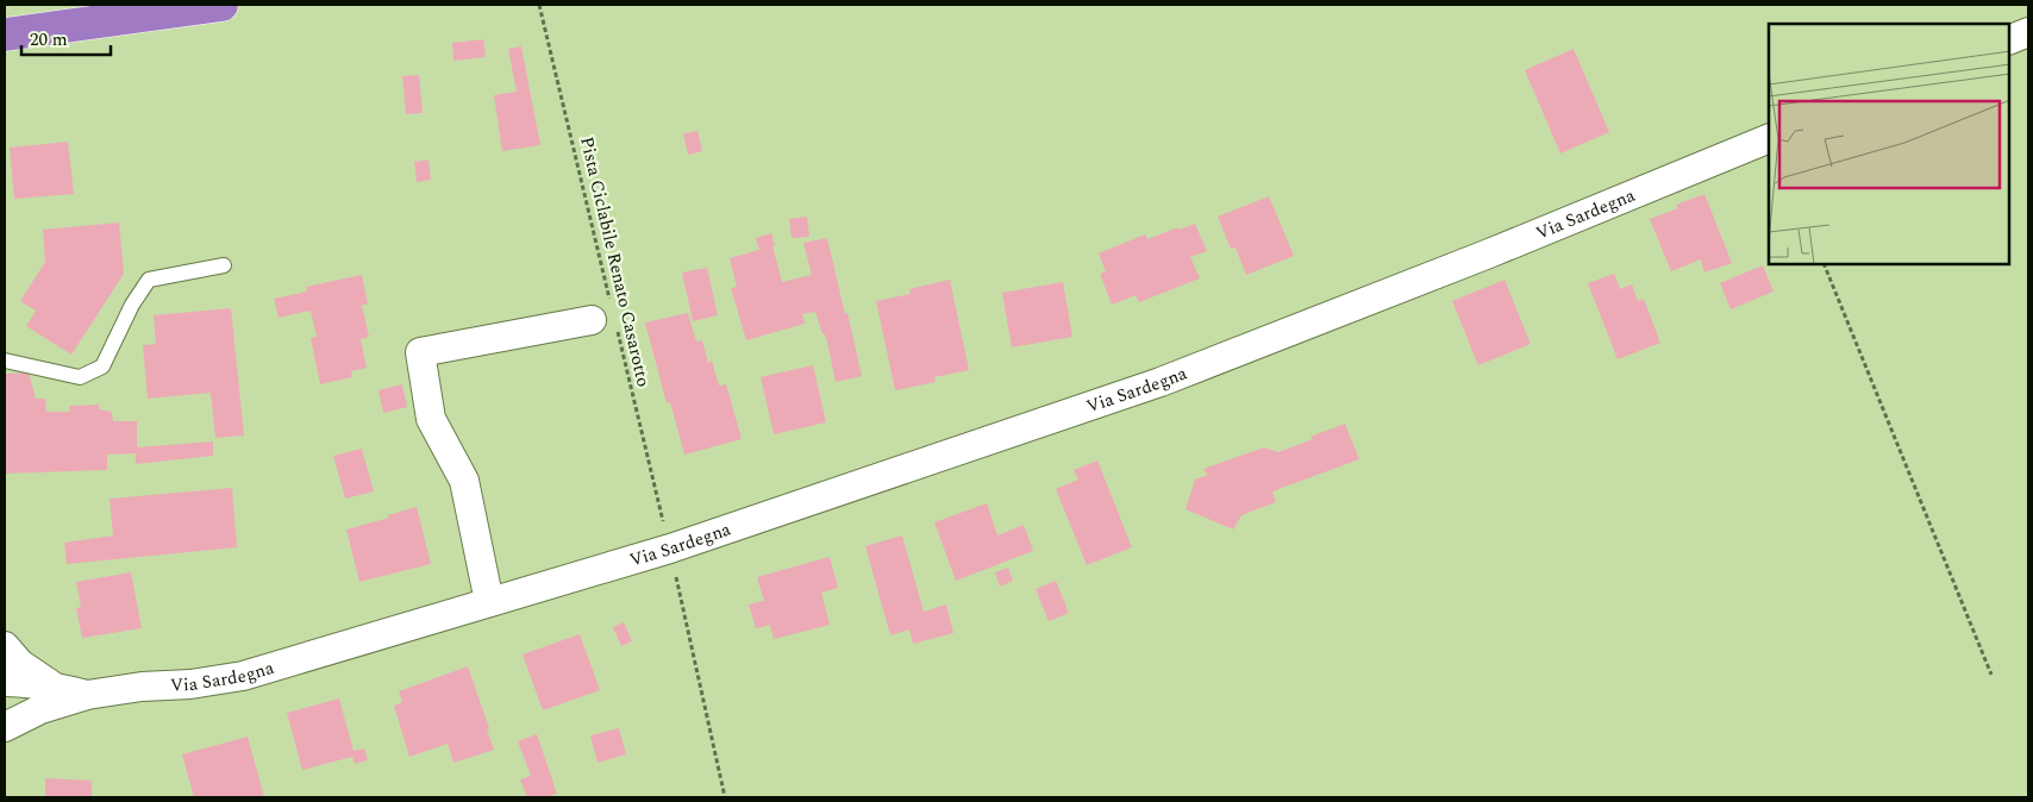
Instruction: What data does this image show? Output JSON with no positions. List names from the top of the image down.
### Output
{
  "streets": {
    "street": ["Via Sardegna"],
    "path": ["Pista Ciclabile Renato Casarotto"]
  },
  "scale_bar": "20 m"
}
